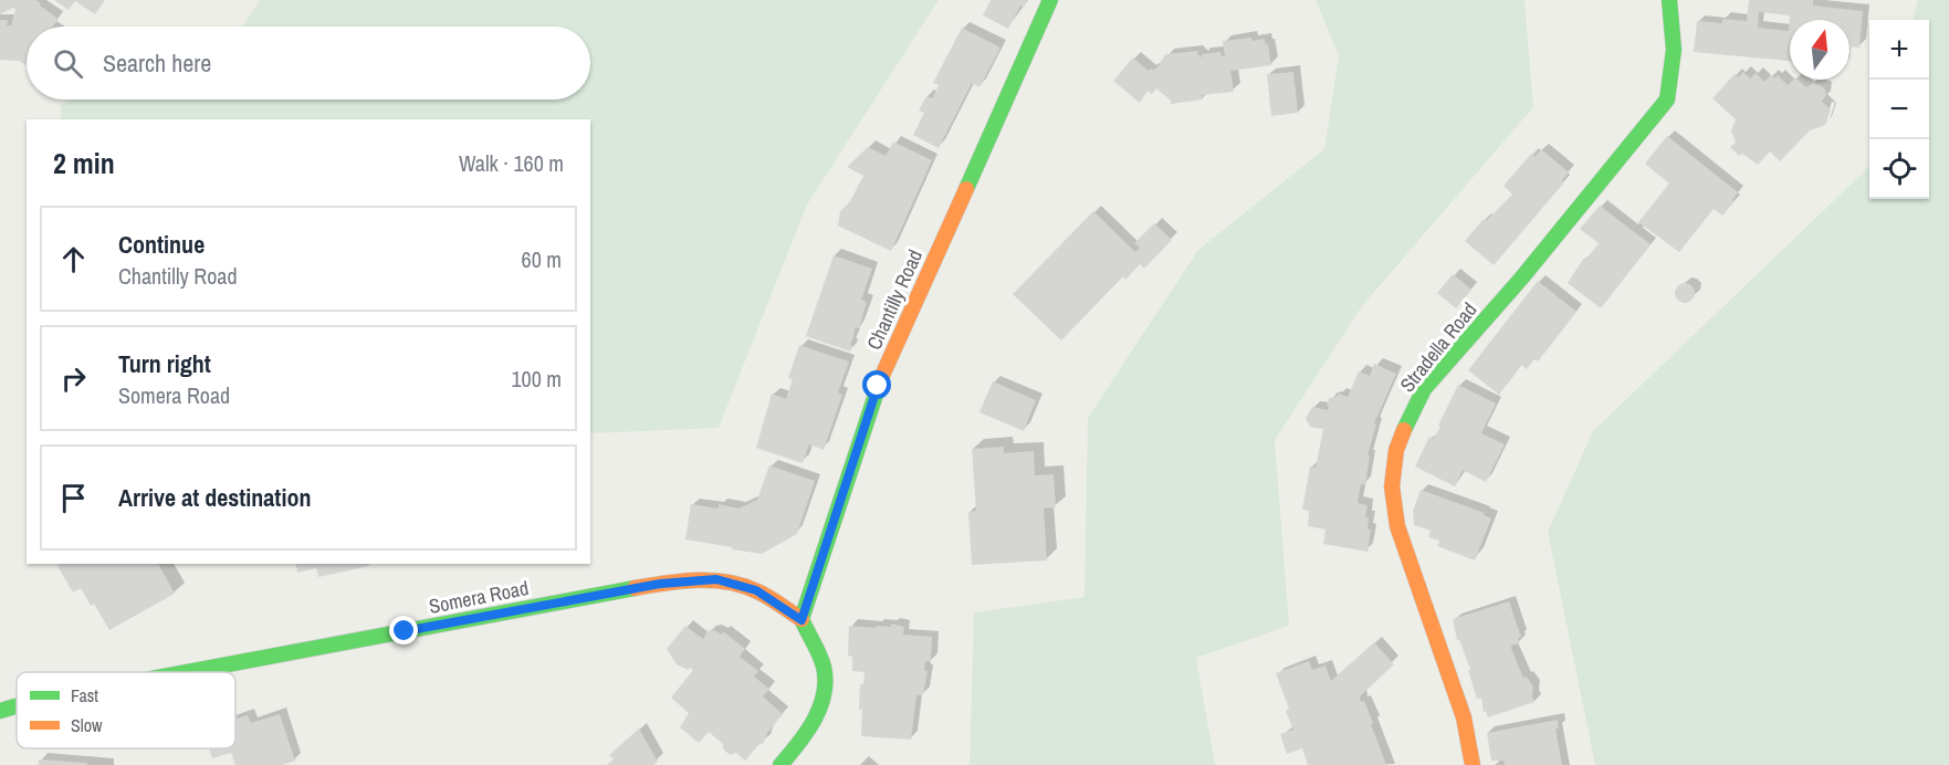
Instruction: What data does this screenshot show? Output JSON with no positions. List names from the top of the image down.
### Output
{
  "streets": {
    "street": ["Chantilly Road", "Stradella Road", "Somera Road"]
  },
  "crossings": [
    ["Chantilly Road", "Somera Road"]
  ],
  "legend": ["Fast", "Slow"],
  "north": "top",
  "page": {
    "map_buttons": ["+", "−"],
    "search": "Search here",
    "heading": ["2 min", "Walk · 160 m"],
    "list": [
      ["Continue", "Chantilly Road", "60 m"],
      ["Turn right", "Somera Road", "100 m"],
      "Arrive at destination"
    ]
  }
}
